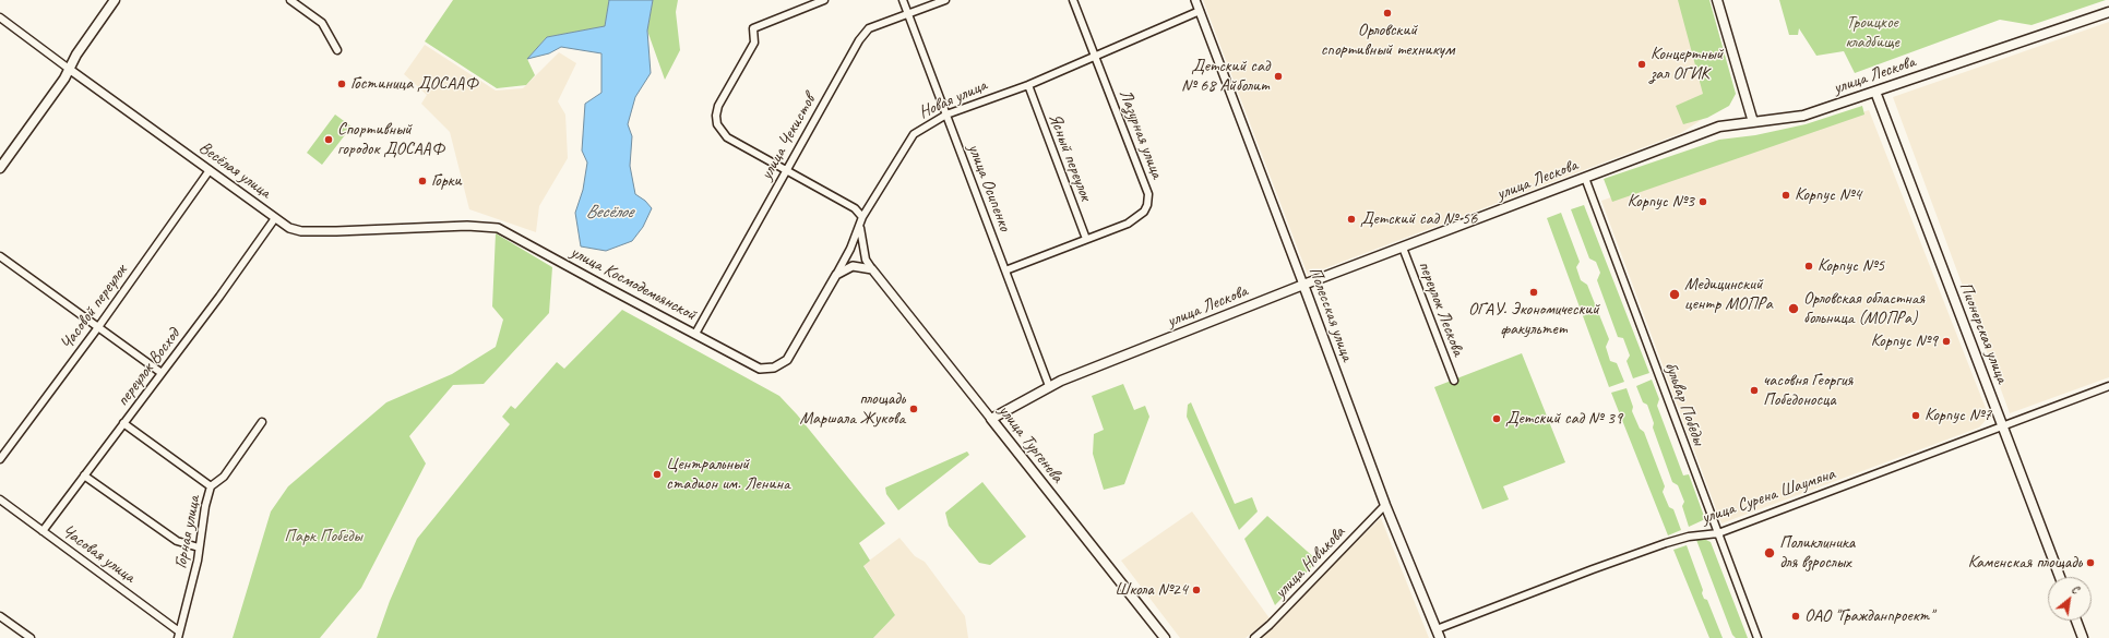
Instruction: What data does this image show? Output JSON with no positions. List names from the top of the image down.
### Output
{
  "streets": {
    "main road": [
      "улица Лескова",
      "Полесская улица",
      "Пионерская улица",
      "улица Тургенева"
    ],
    "street": [
      "Новая улица",
      "Лазурная улица",
      "улица Чекистов",
      "Ясный переулок",
      "Весёлая улица",
      "улица Осипенко",
      "улица Космодемьянской",
      "Часовой переулок",
      "переулок Лескова",
      "переулок Восход",
      "бульвар Победы",
      "улица Сурена Шаумяна",
      "Горная улица",
      "Часовая улица",
      "улица Новикова"
    ]
  },
  "crossings": [
    ["улица Лескова", "улица Осипенко"],
    ["улица Лескова", "переулок Лескова"],
    ["улица Лескова", "Полесская улица"],
    ["улица Лескова", "Пионерская улица"],
    ["улица Лескова", "бульвар Победы"],
    ["улица Лескова", "улица Тургенева"],
    ["Новая улица", "Лазурная улица"],
    ["Новая улица", "Ясный переулок"],
    ["Новая улица", "улица Осипенко"],
    ["Новая улица", "улица Космодемьянской"],
    ["Новая улица", "Полесская улица"],
    ["Лазурная улица", "Ясный переулок"],
    ["Лазурная улица", "улица Осипенко"],
    ["улица Чекистов", "улица Осипенко"],
    ["улица Чекистов", "улица Космодемьянской"],
    ["Весёлая улица", "улица Космодемьянской"],
    ["Весёлая улица", "Часовой переулок"],
    ["Весёлая улица", "переулок Восход"],
    ["Полесская улица", "улица Сурена Шаумяна"],
    ["Полесская улица", "улица Новикова"],
    ["Пионерская улица", "улица Сурена Шаумяна"],
    ["переулок Восход", "Часовая улица"],
    ["бульвар Победы", "улица Сурена Шаумяна"],
    ["Горная улица", "Часовая улица"]
  ],
  "water": ["Весёлое"],
  "parks": ["Троицкое кладбище", "Парк Победы"],
  "places": [
    "Орловский спортивный техникум",
    "Концертный зал ОГИК",
    "Детский сад № 68 Айболит",
    "Гостиница ДОСААФ",
    "Спортивный городок ДОСААФ",
    "Горки",
    "Корпус №4",
    "Корпус №3",
    "Детский сад № 56",
    "Корпус №5",
    "ОГАУ. Экономический факультет",
    "Медицинский центр МОПРа",
    "Орловская областная больница (МОПРа)",
    "Корпус №9",
    "часовня Георгия Победоносца",
    "площадь Маршала Жукова",
    "Корпус №7",
    "Детский сад № 39",
    "Центральный стадион им. Ленина",
    "Поликлиника для взрослых",
    "Каменская площадь",
    "Школа №24",
    "ОАО \"Гражданпроект\""
  ],
  "north": "top right"
}
